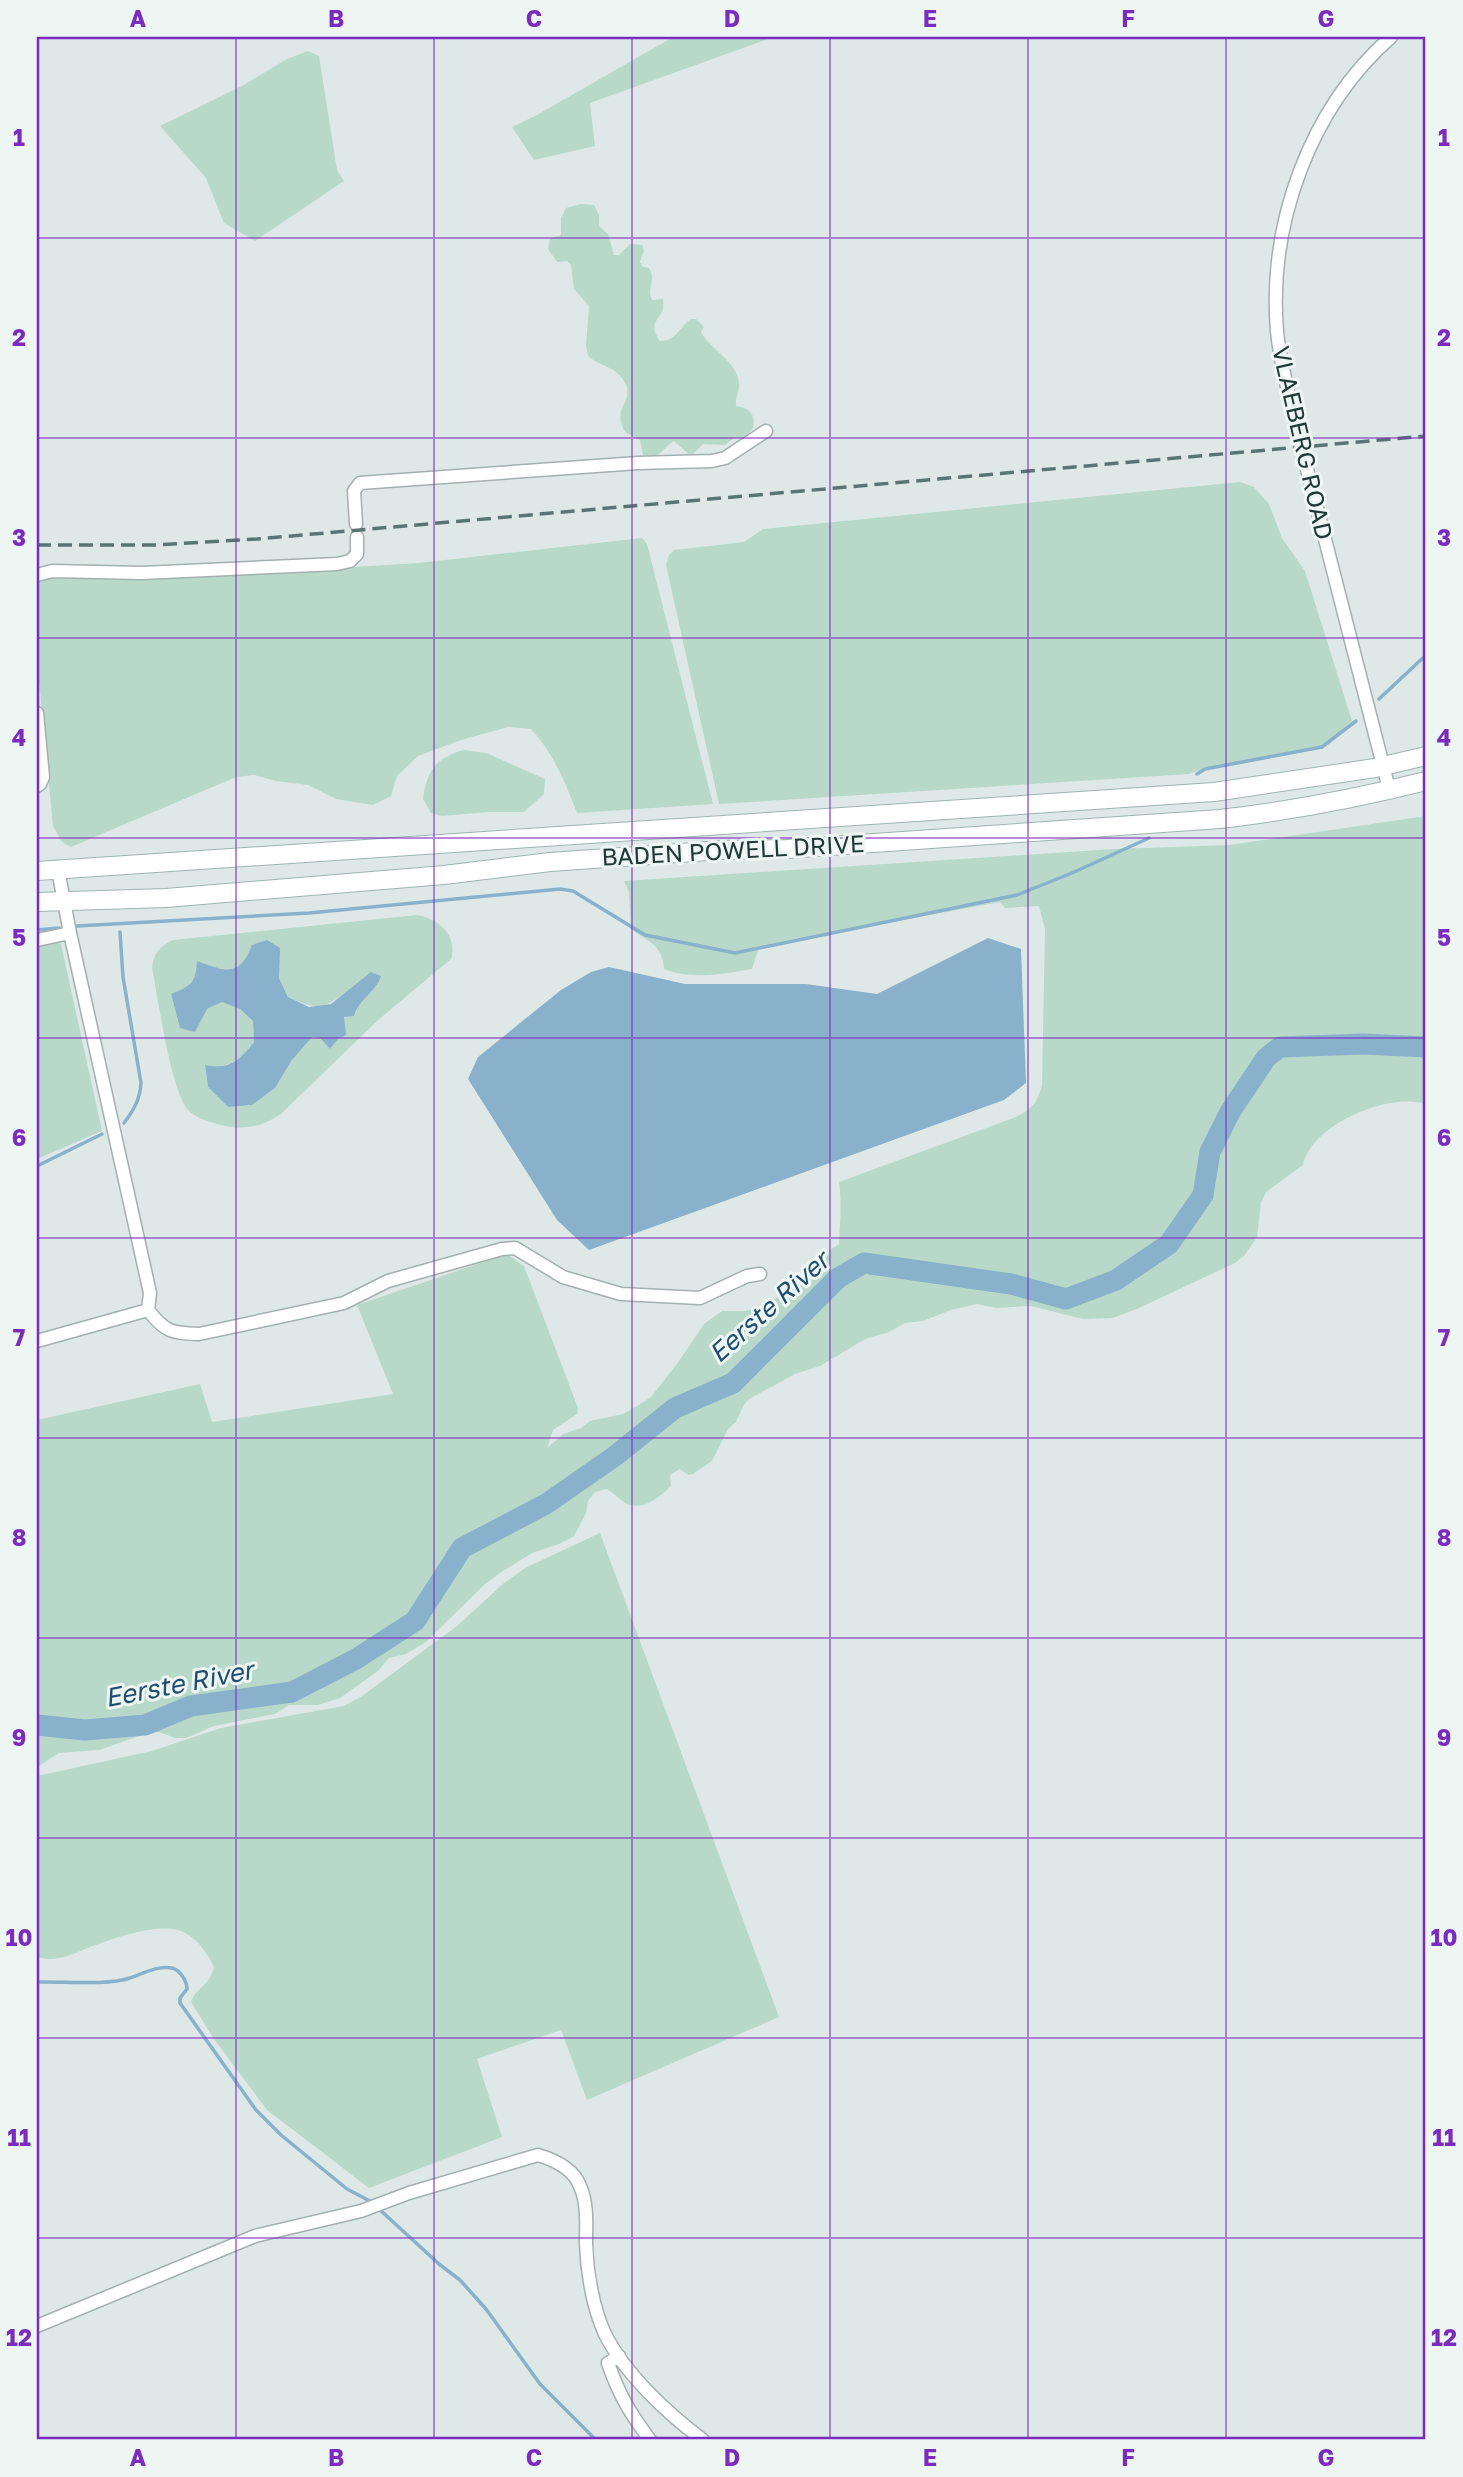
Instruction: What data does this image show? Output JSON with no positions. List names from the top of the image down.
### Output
{
  "streets": {
    "main road": ["BADEN POWELL DRIVE"],
    "street": ["VLAEBERG ROAD"]
  },
  "crossings": [
    ["VLAEBERG ROAD", "BADEN POWELL DRIVE"]
  ],
  "water": ["Eerste River"],
  "grid": {
    "columns": [
      "A",
      "B",
      "C",
      "D",
      "E",
      "F",
      "G"
    ],
    "rows": [
      "1",
      "2",
      "3",
      "4",
      "5",
      "6",
      "7",
      "8",
      "9",
      "10",
      "11",
      "12"
    ]
  }
}
